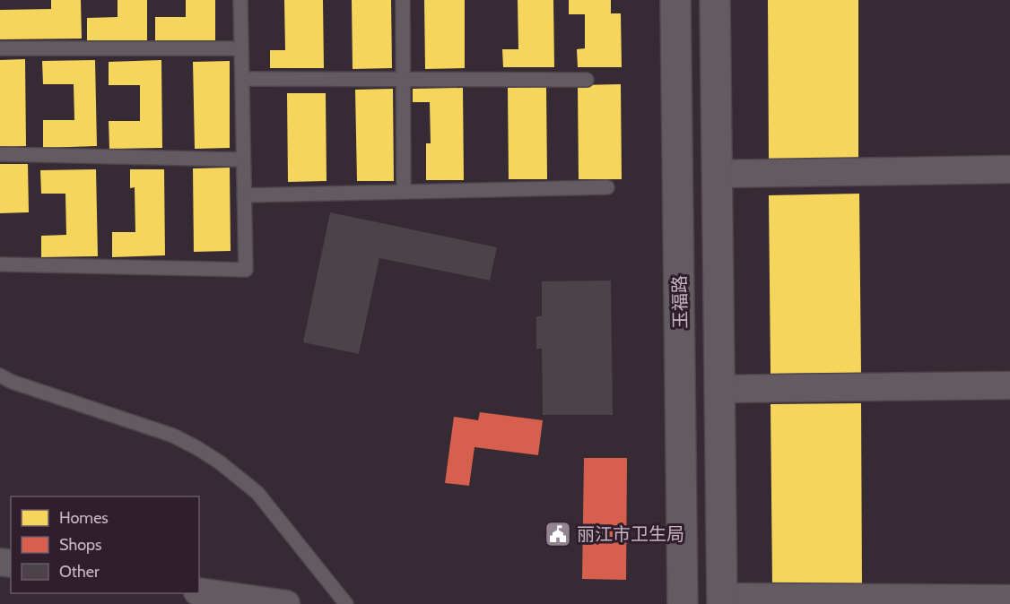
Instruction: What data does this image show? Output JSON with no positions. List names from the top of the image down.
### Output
{
  "streets": {
    "street": ["玉福路"]
  },
  "places": {
    "public building": ["丽江市卫生局"]
  },
  "legend": ["Homes", "Shops", "Other"]
}
